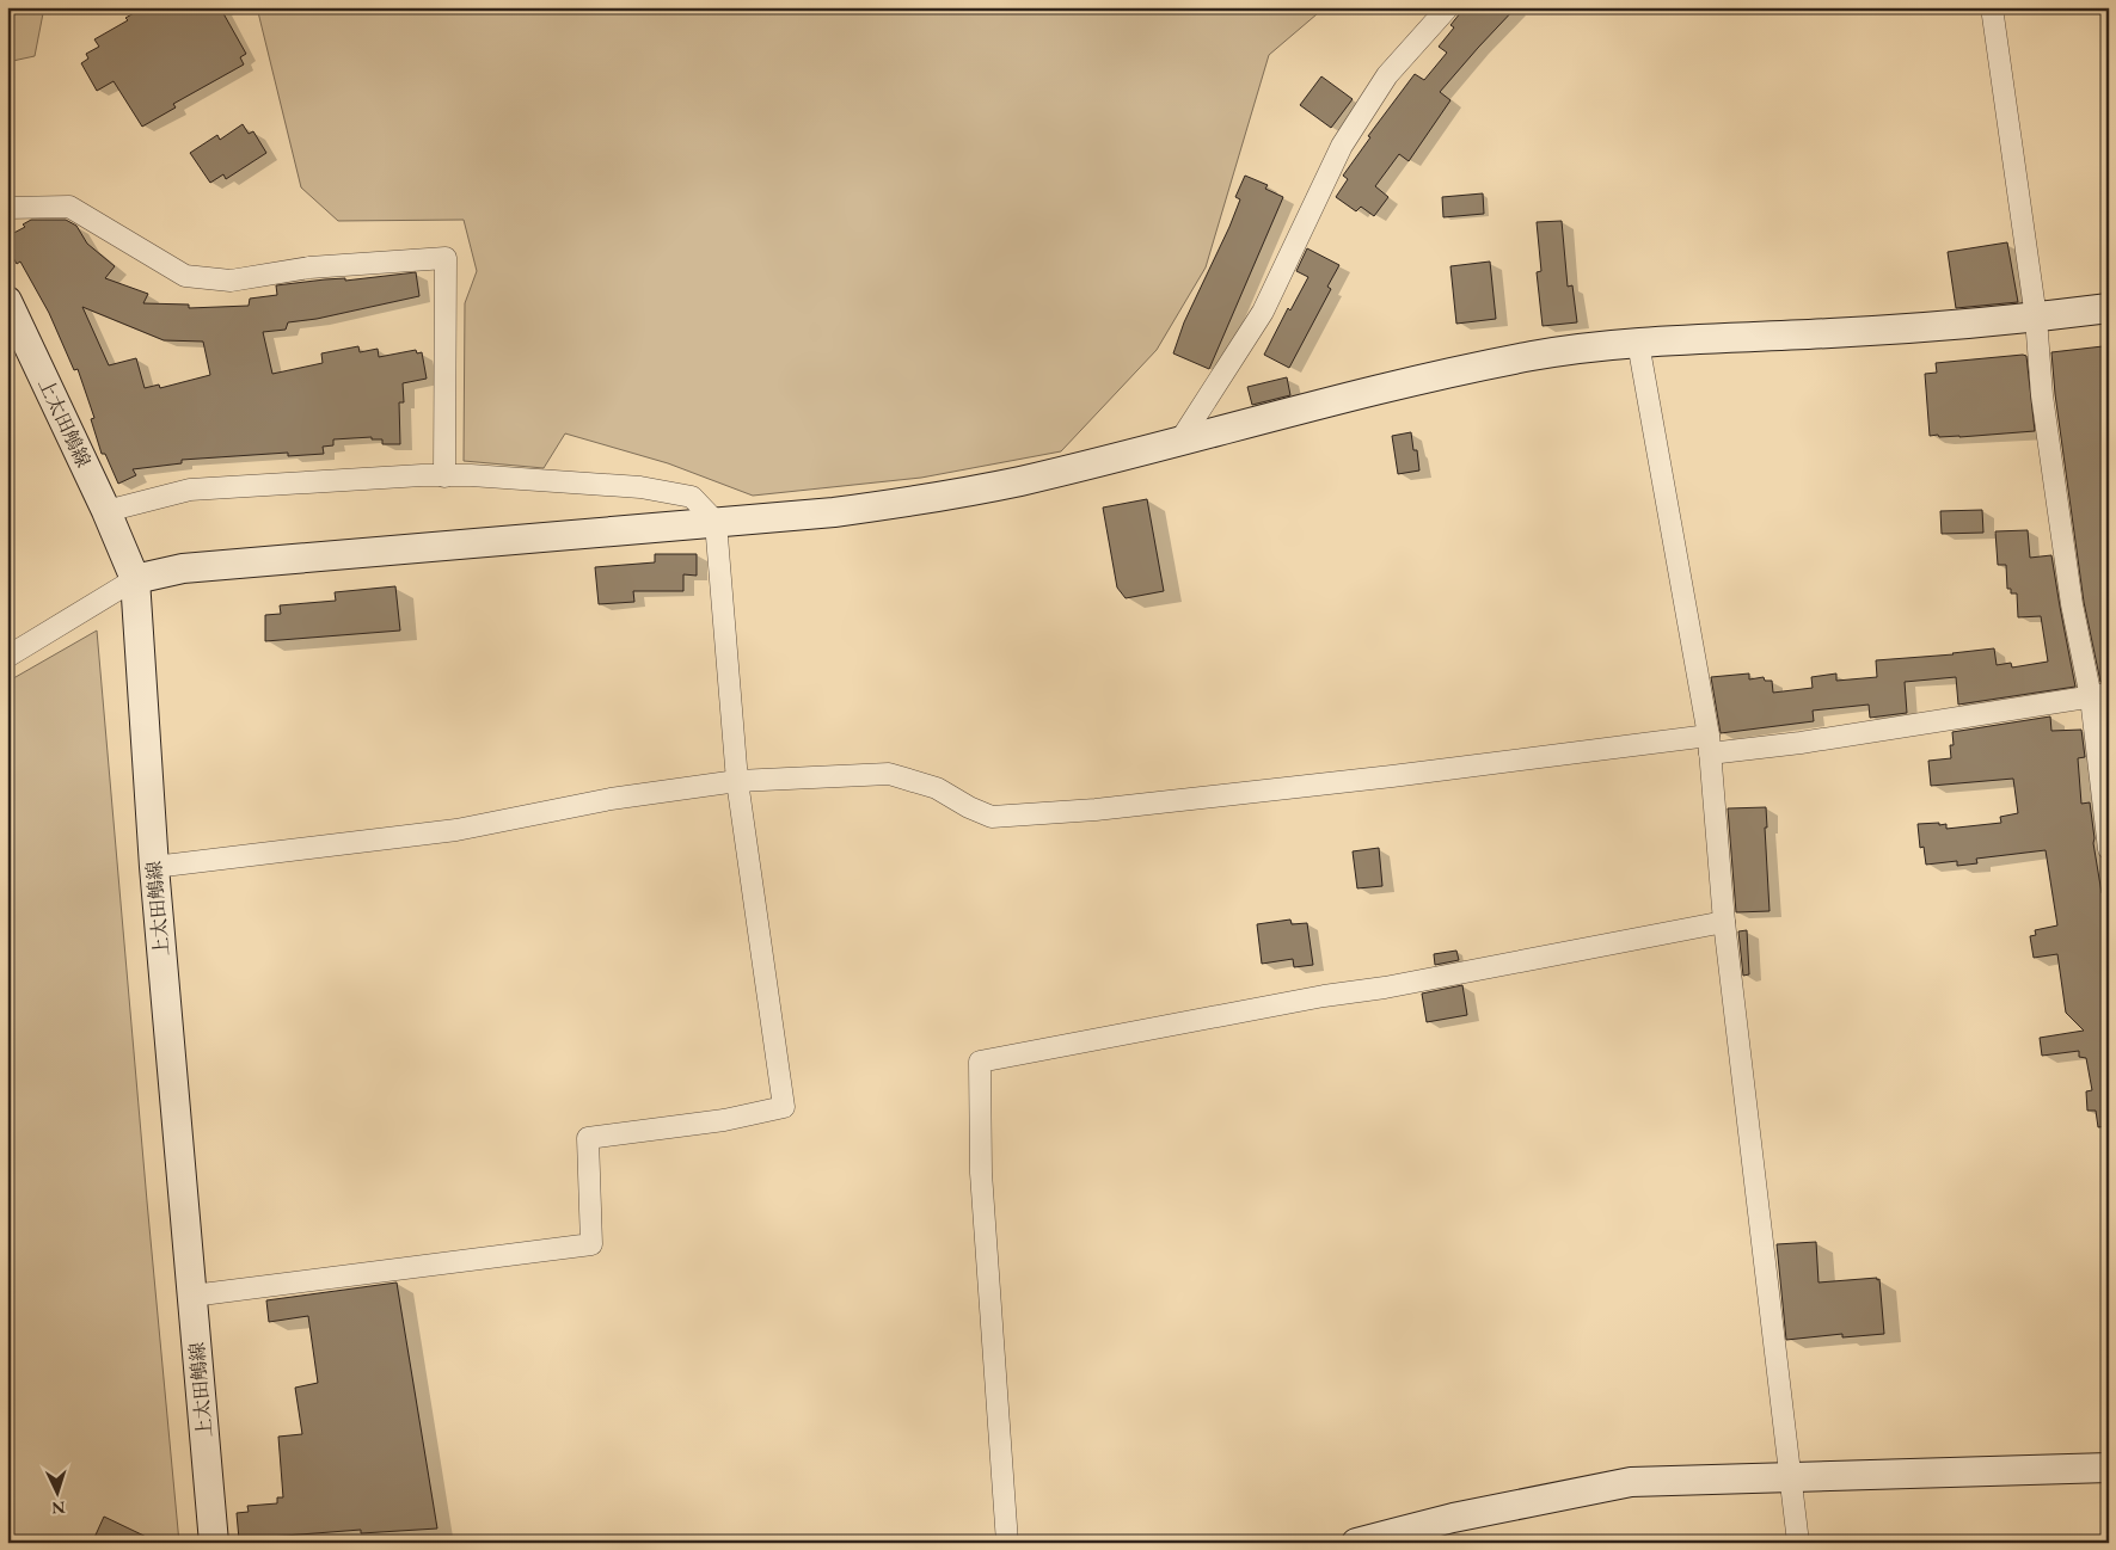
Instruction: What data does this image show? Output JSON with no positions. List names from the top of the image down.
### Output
{
  "streets": {
    "street": ["上太田鵤線"]
  },
  "north": "bottom"
}
